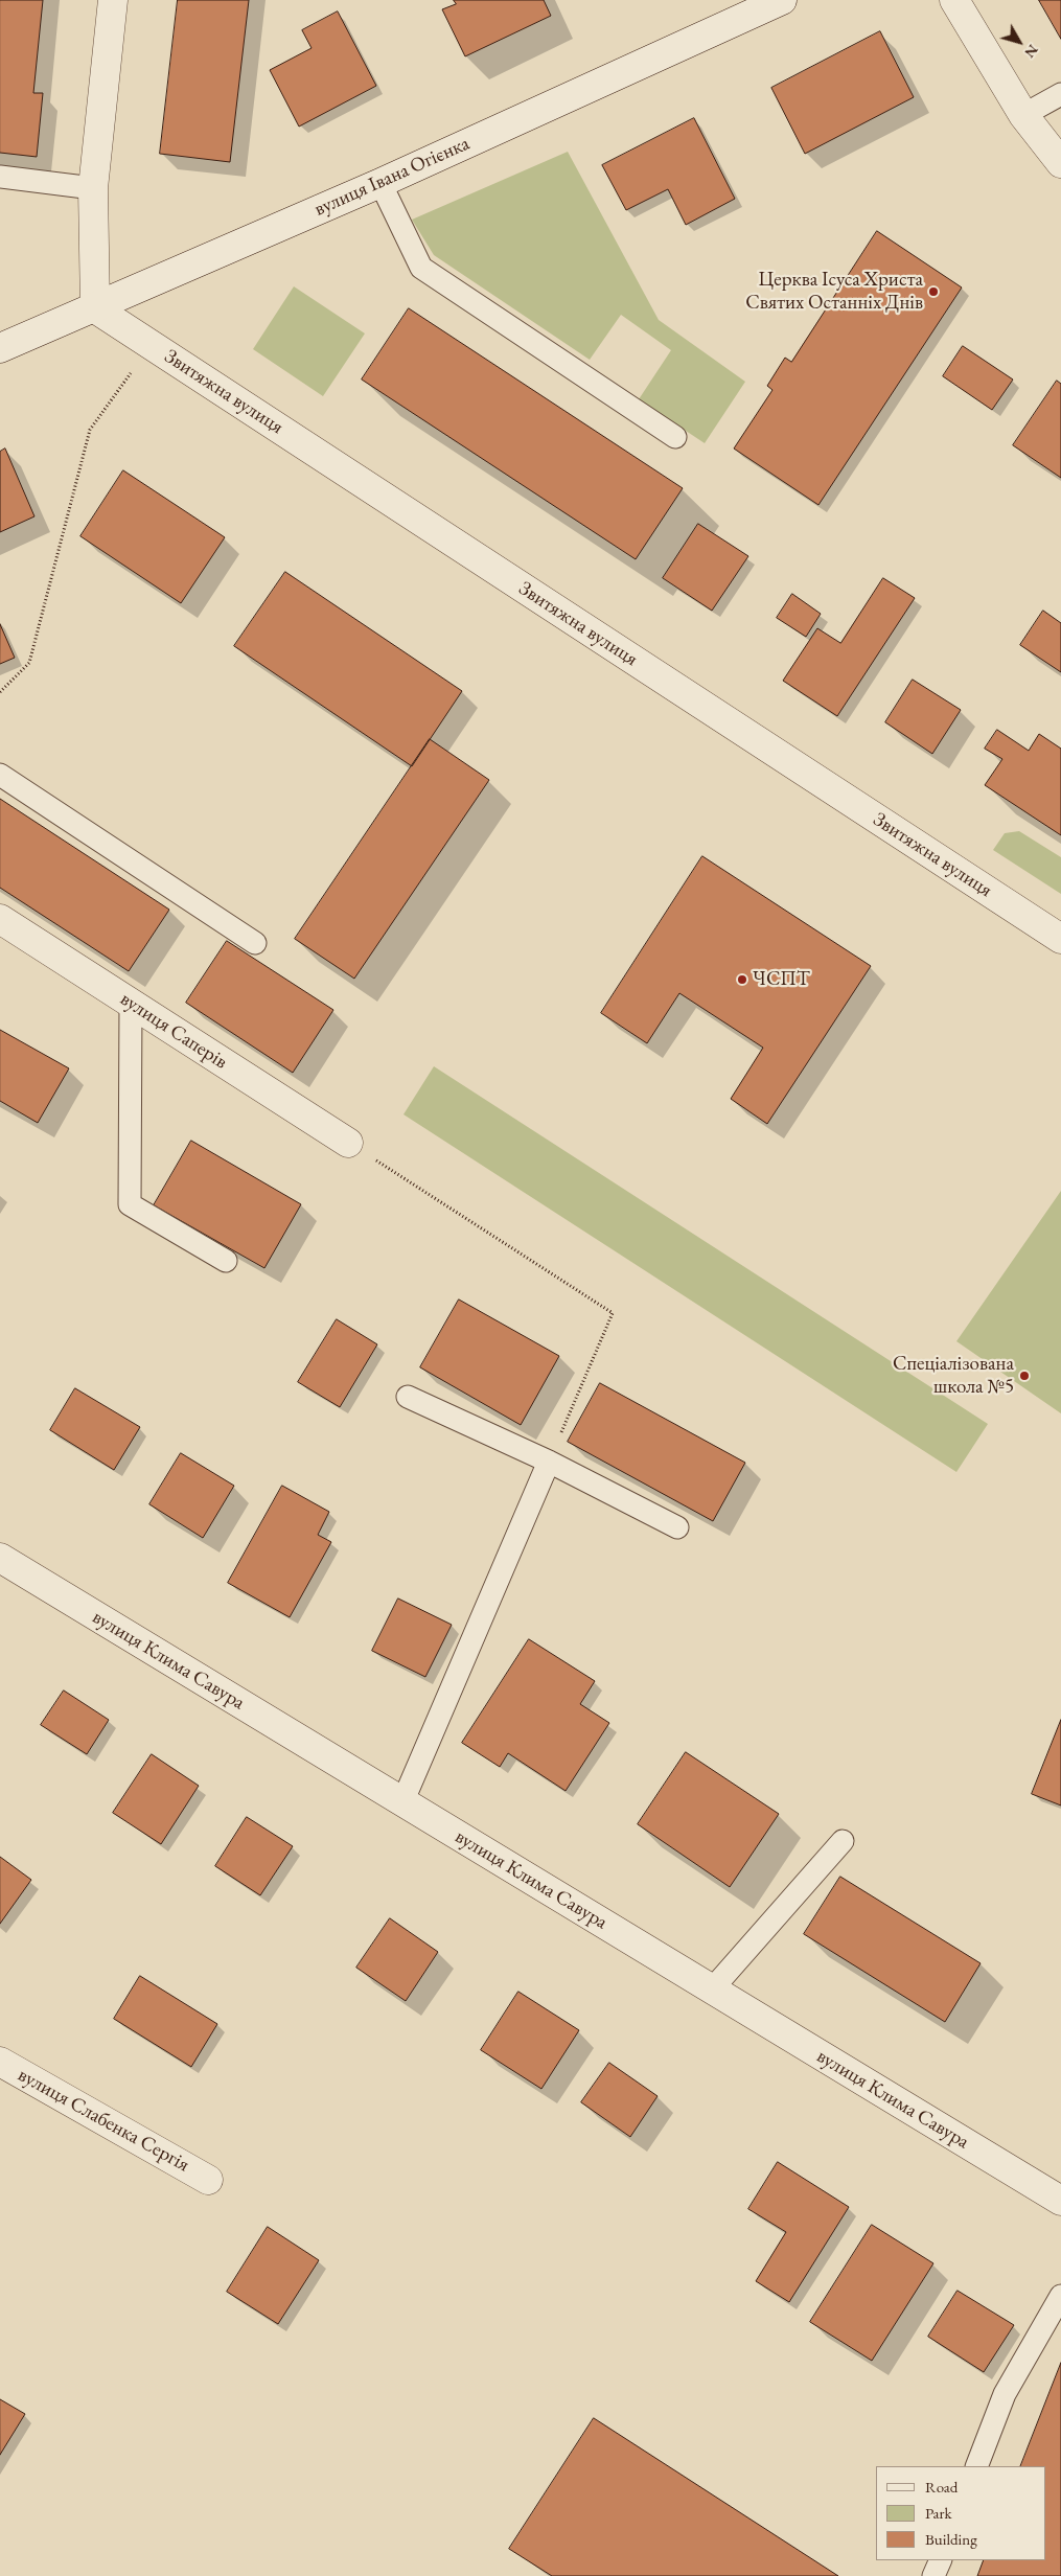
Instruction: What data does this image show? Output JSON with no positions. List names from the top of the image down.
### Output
{
  "streets": {
    "street": [
      "вулиця Івана Огієнка",
      "Звитяжна вулиця",
      "вулиця Саперів",
      "вулиця Клима Савура",
      "вулиця Слабенка Сергія"
    ]
  },
  "crossings": [
    ["вулиця Івана Огієнка", "Звитяжна вулиця"]
  ],
  "places": ["Церква Ісуса Христа Святих Останніх Днів", "ЧСПТ", "Спеціалізована школа №5"],
  "legend": ["Road", "Park", "Building"],
  "north": "bottom right"
}
